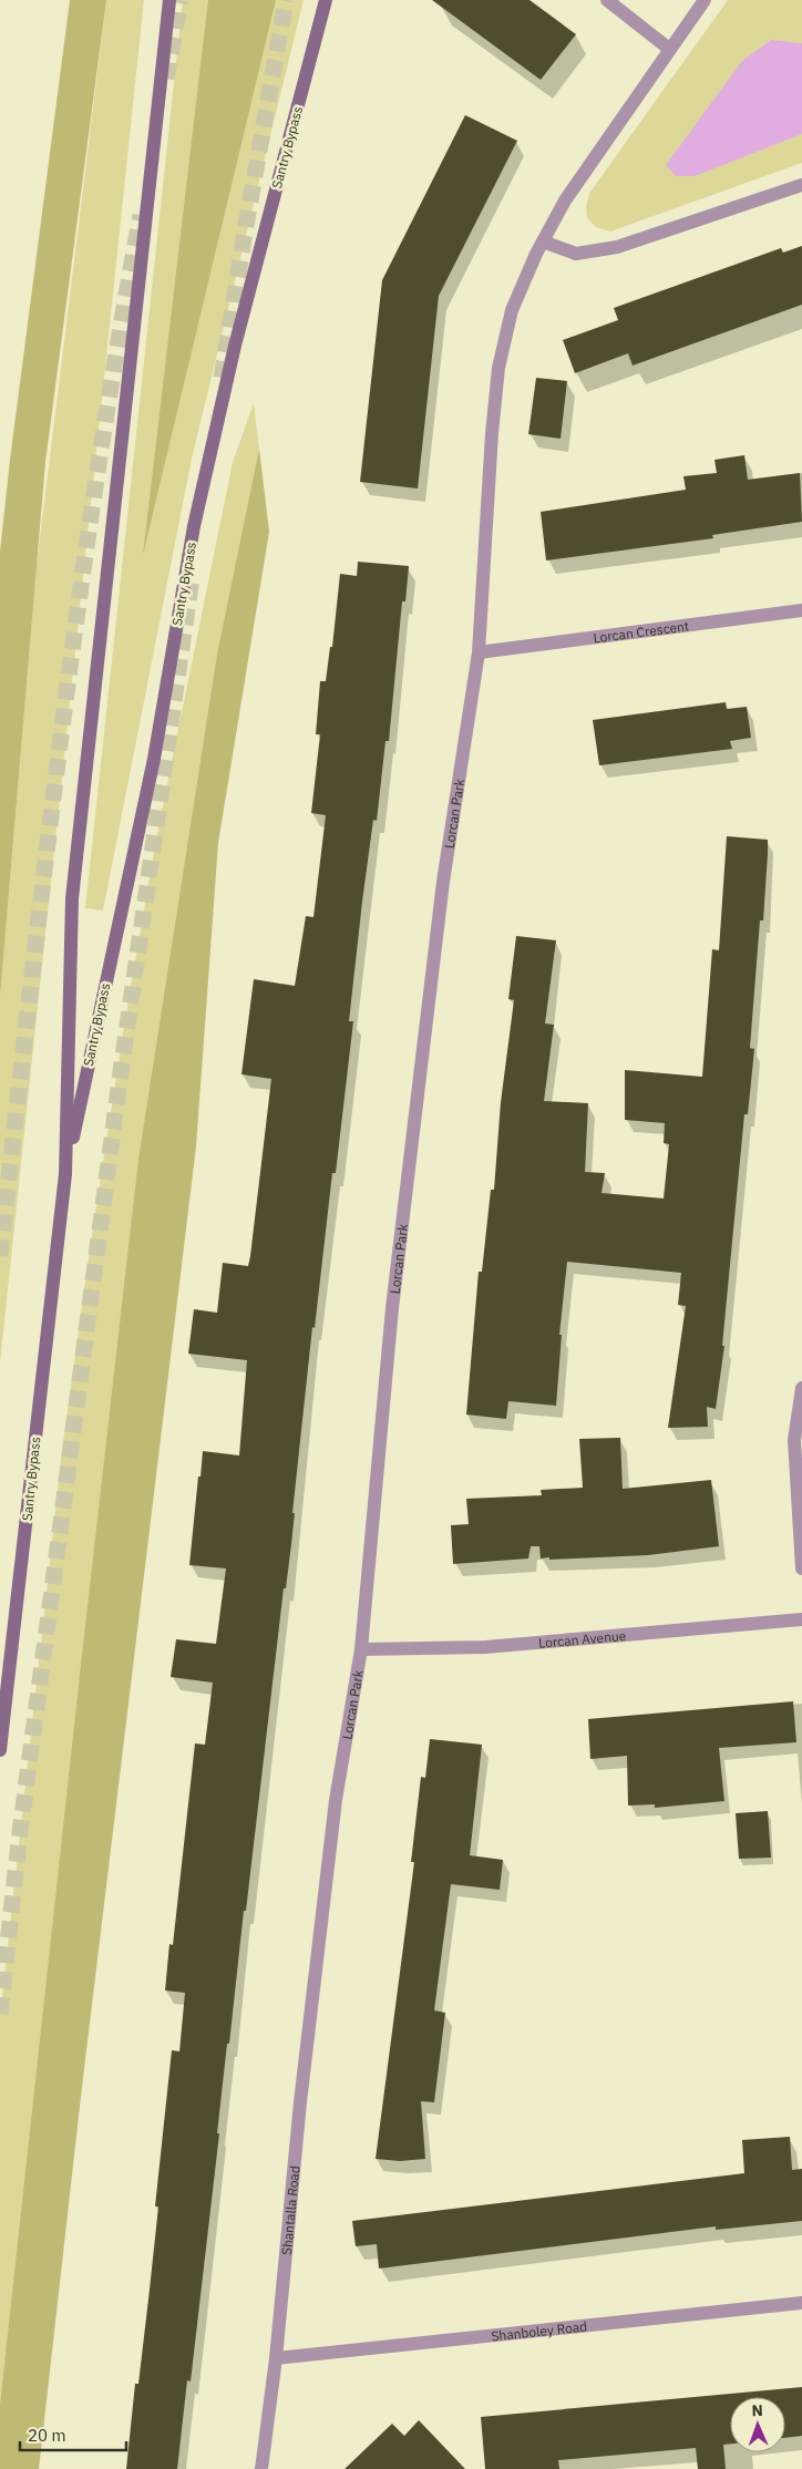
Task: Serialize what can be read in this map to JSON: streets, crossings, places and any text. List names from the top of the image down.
{
  "streets": {
    "main road": ["Santry Bypass"],
    "street": [
      "Lorcan Crescent",
      "Lorcan Park",
      "Lorcan Avenue",
      "Shantalla Road",
      "Shanboley Road"
    ]
  },
  "crossings": [
    ["Lorcan Crescent", "Lorcan Park"],
    ["Lorcan Park", "Lorcan Avenue"],
    ["Lorcan Park", "Shantalla Road"],
    ["Shantalla Road", "Shanboley Road"]
  ],
  "scale_bar": "20 m",
  "north": "top"
}
